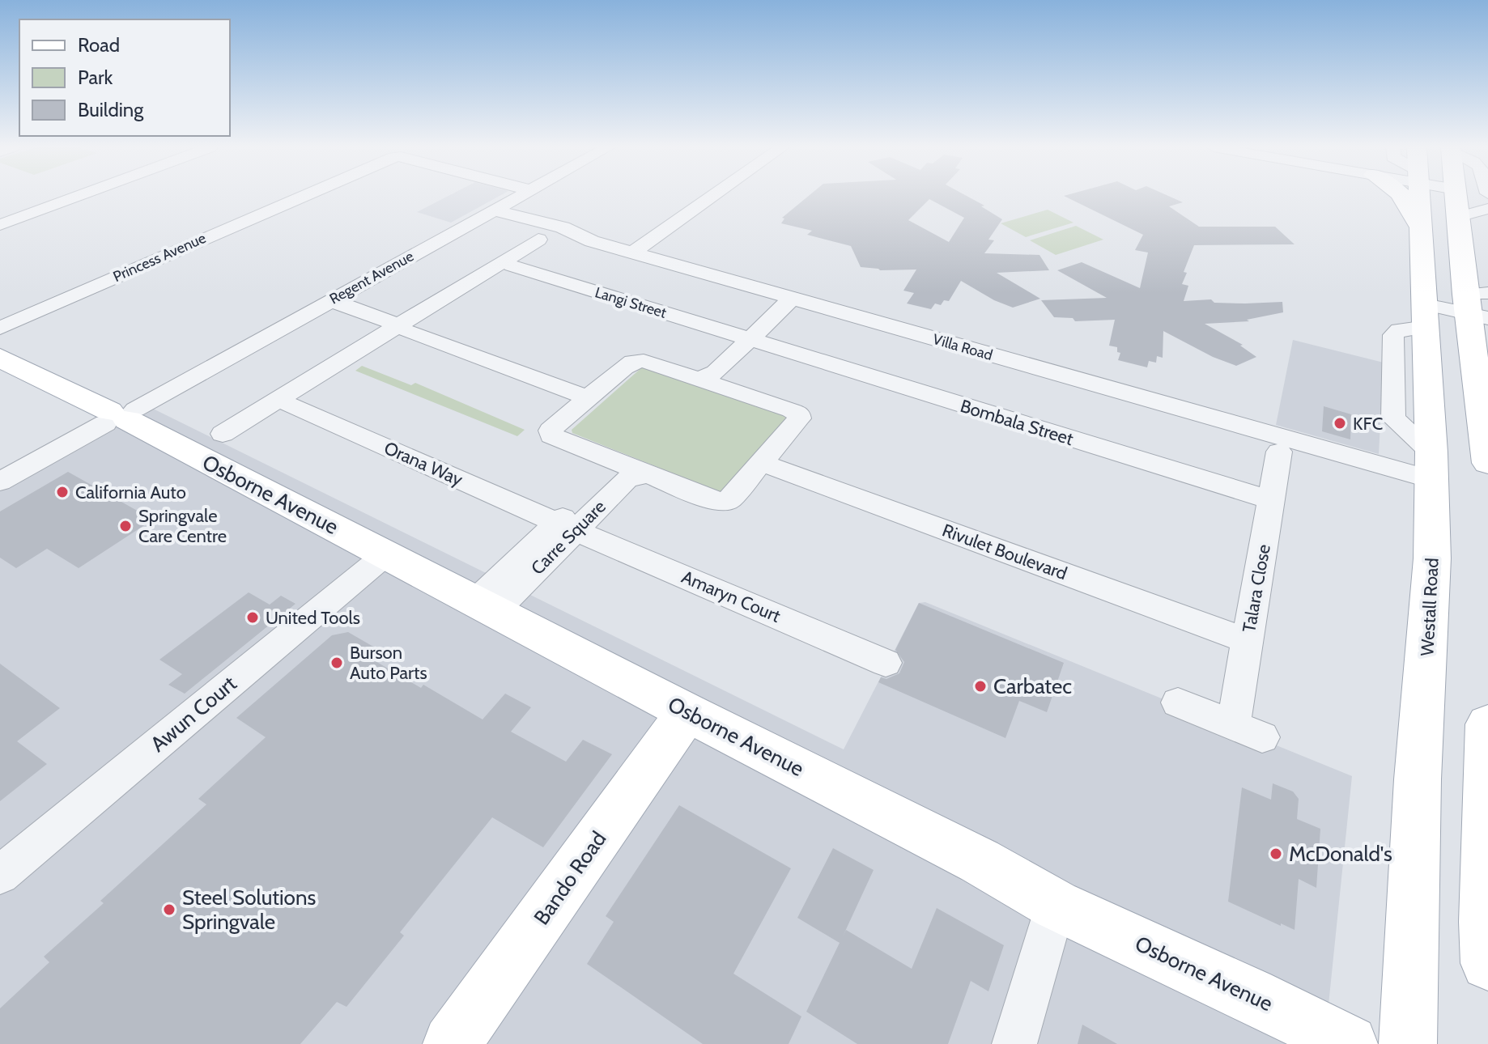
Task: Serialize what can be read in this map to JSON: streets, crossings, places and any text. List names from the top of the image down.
{
  "streets": {
    "main road": ["Osborne Avenue", "Westall Road", "Bando Road"],
    "street": [
      "Princess Avenue",
      "Regent Avenue",
      "Langi Street",
      "Villa Road",
      "Bombala Street",
      "Orana Way",
      "Carre Square",
      "Rivulet Boulevard",
      "Talara Close",
      "Amaryn Court",
      "Awun Court"
    ]
  },
  "crossings": [
    ["Regent Avenue", "Villa Road"],
    ["Regent Avenue", "Osborne Avenue"],
    ["Langi Street", "Bombala Street"],
    ["Villa Road", "Westall Road"],
    ["Bombala Street", "Talara Close"],
    ["Orana Way", "Carre Square"],
    ["Orana Way", "Amaryn Court"],
    ["Osborne Avenue", "Carre Square"],
    ["Osborne Avenue", "Awun Court"],
    ["Osborne Avenue", "Bando Road"],
    ["Carre Square", "Amaryn Court"],
    ["Rivulet Boulevard", "Talara Close"]
  ],
  "places": [
    "KFC",
    "California Auto",
    "Springvale Care Centre",
    "United Tools",
    "Burson Auto Parts",
    "Carbatec",
    "McDonald's",
    "Steel Solutions Springvale"
  ],
  "legend": ["Road", "Park", "Building"]
}
